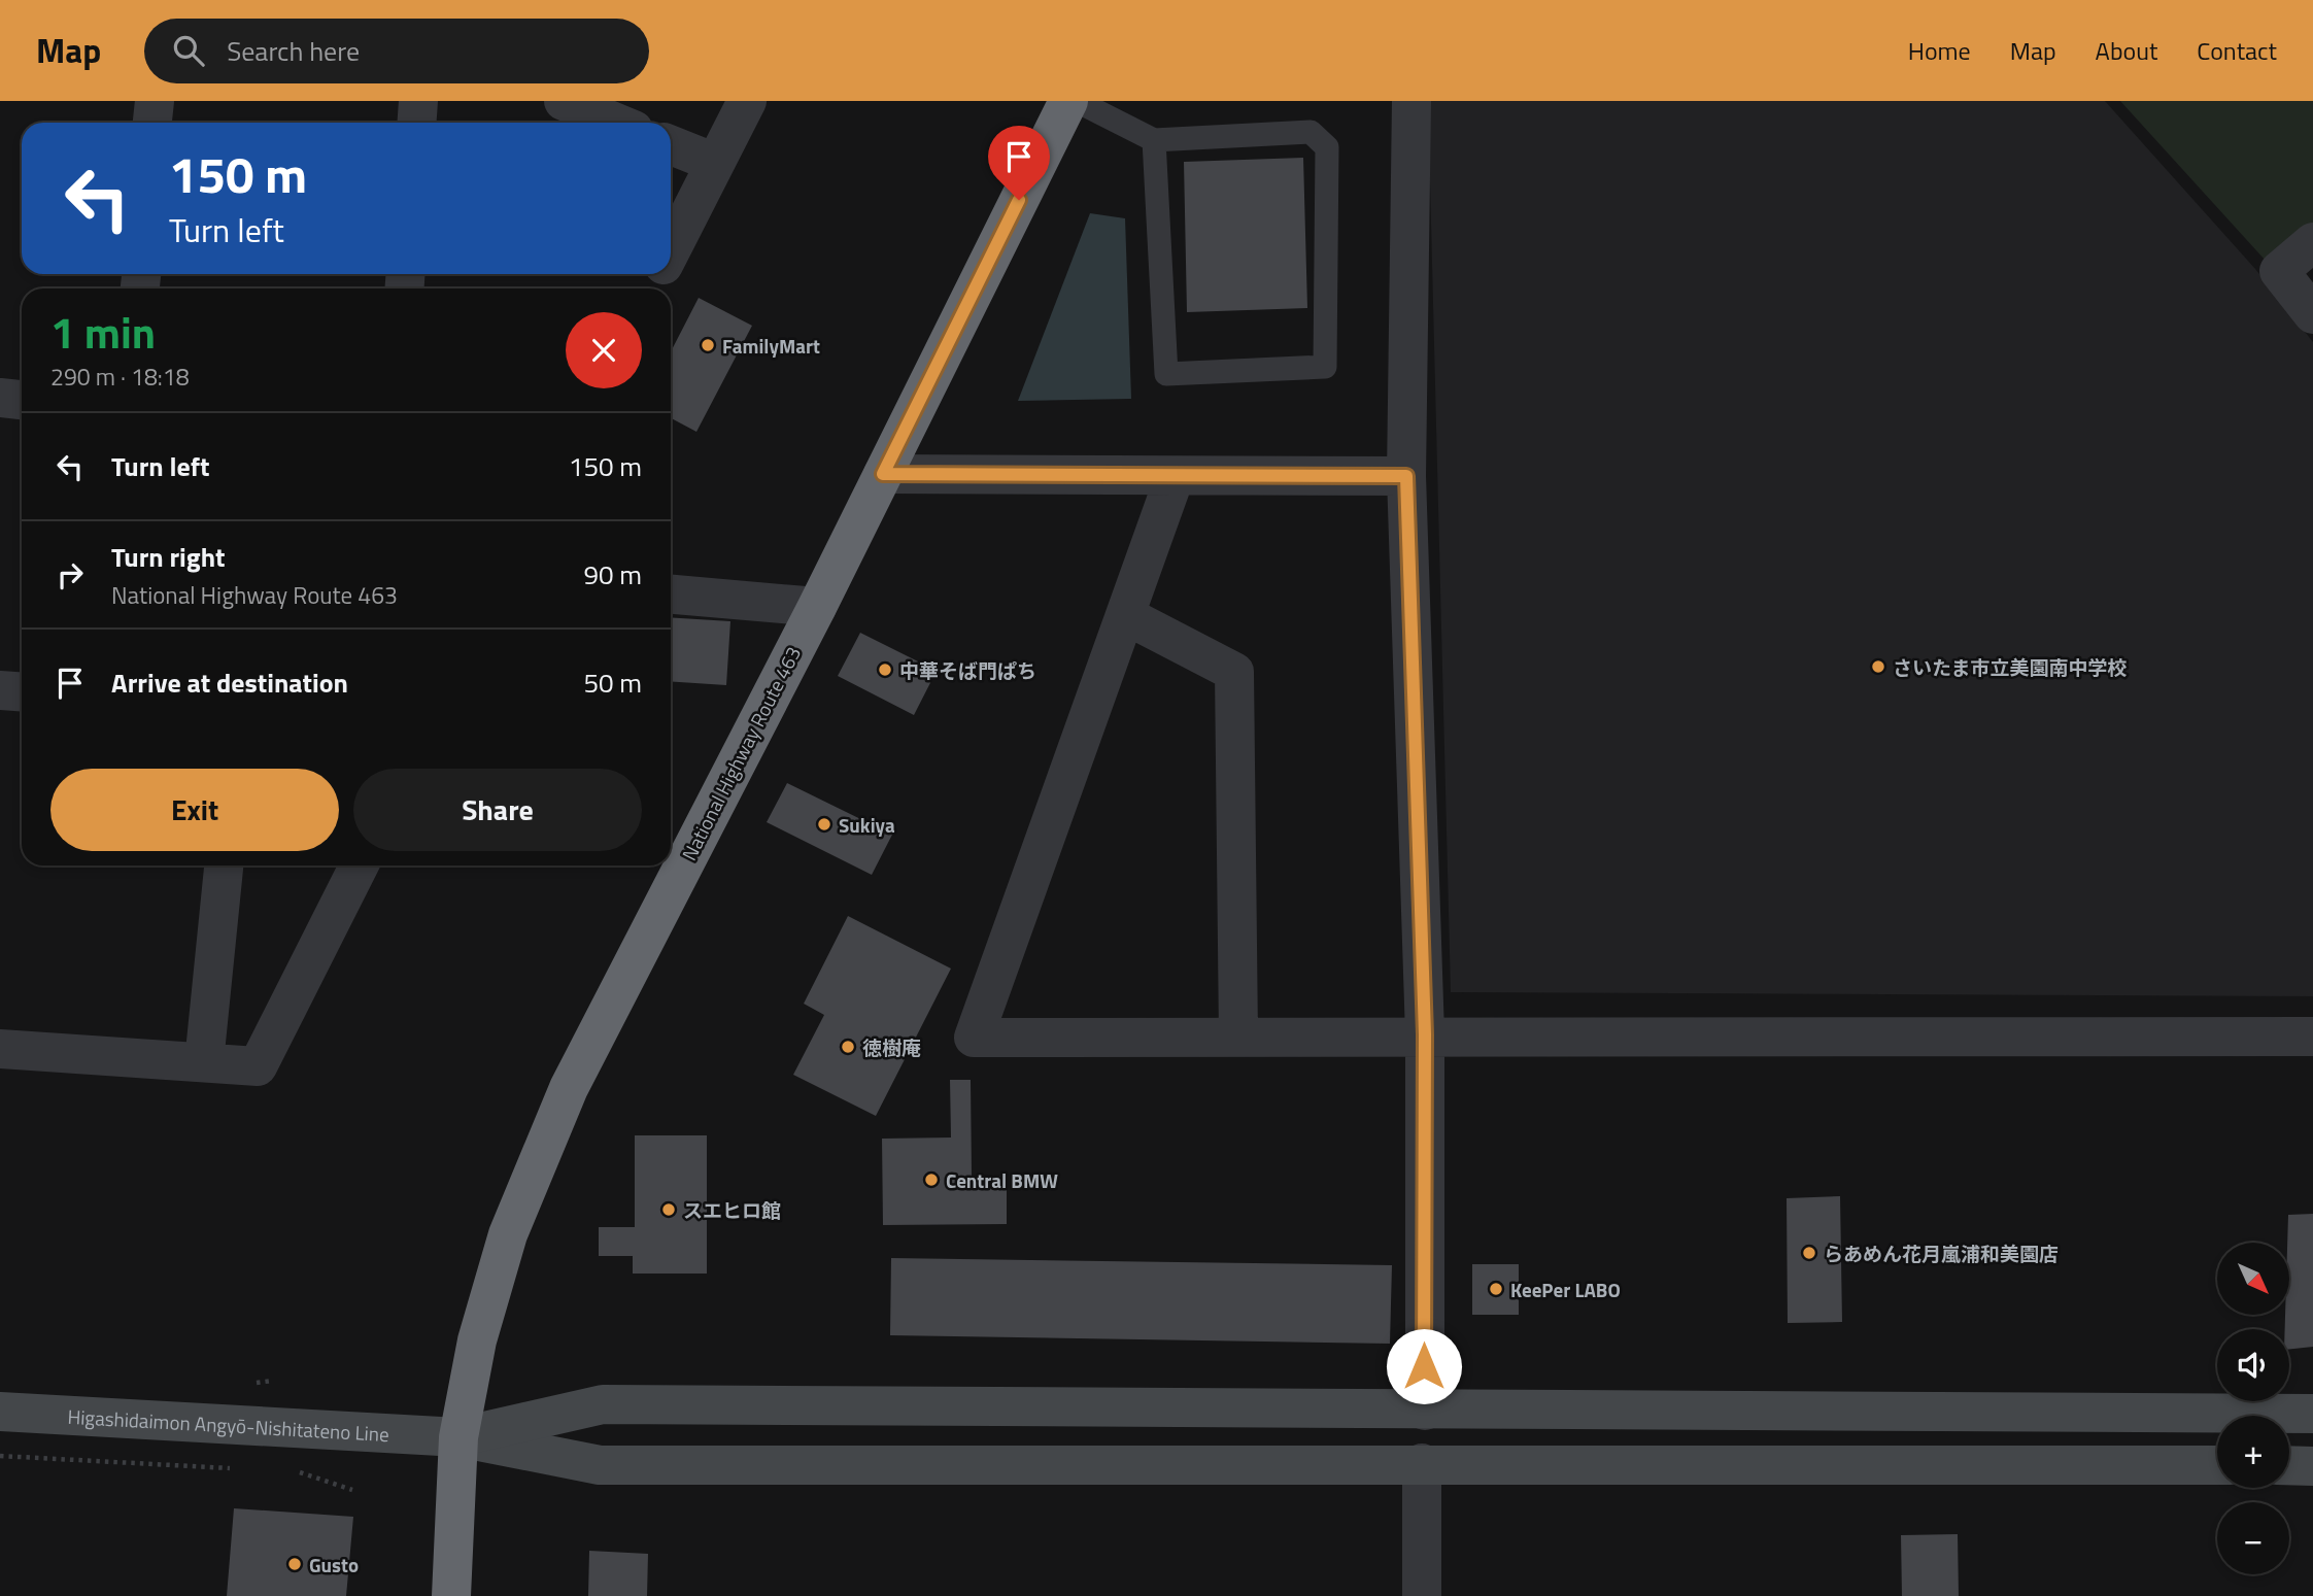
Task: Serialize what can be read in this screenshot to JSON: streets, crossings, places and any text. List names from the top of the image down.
{
  "streets": {
    "highway": ["National Highway Route 463"],
    "street": ["Higashidaimon Angyō-Nishitateno Line"]
  },
  "crossings": [
    ["National Highway Route 463", "Higashidaimon Angyō-Nishitateno Line"]
  ],
  "places": [
    "FamilyMart",
    "さいたま市立美園南中学校",
    "中華そば門ぱち",
    "Sukiya",
    "徳樹庵",
    "Central BMW",
    "スエヒロ館",
    "らあめん花月嵐浦和美園店",
    "KeePer LABO",
    "Gusto"
  ],
  "north": "bottom right",
  "page": {
    "header": "Map",
    "search": "Search here",
    "nav": [
      "Home",
      "Map",
      "About",
      "Contact"
    ],
    "turn": ["150 m", "Turn left"],
    "heading": ["1 min", "290 m · 18:18"],
    "list": [
      {
        "name": "Turn left",
        "value": "150 m"
      },
      {
        "name": "Turn right",
        "note": "National Highway Route 463",
        "value": "90 m"
      },
      {
        "name": "Arrive at destination",
        "value": "50 m"
      }
    ],
    "buttons": ["Exit", "Share"],
    "map_buttons": ["+", "−"]
  }
}
